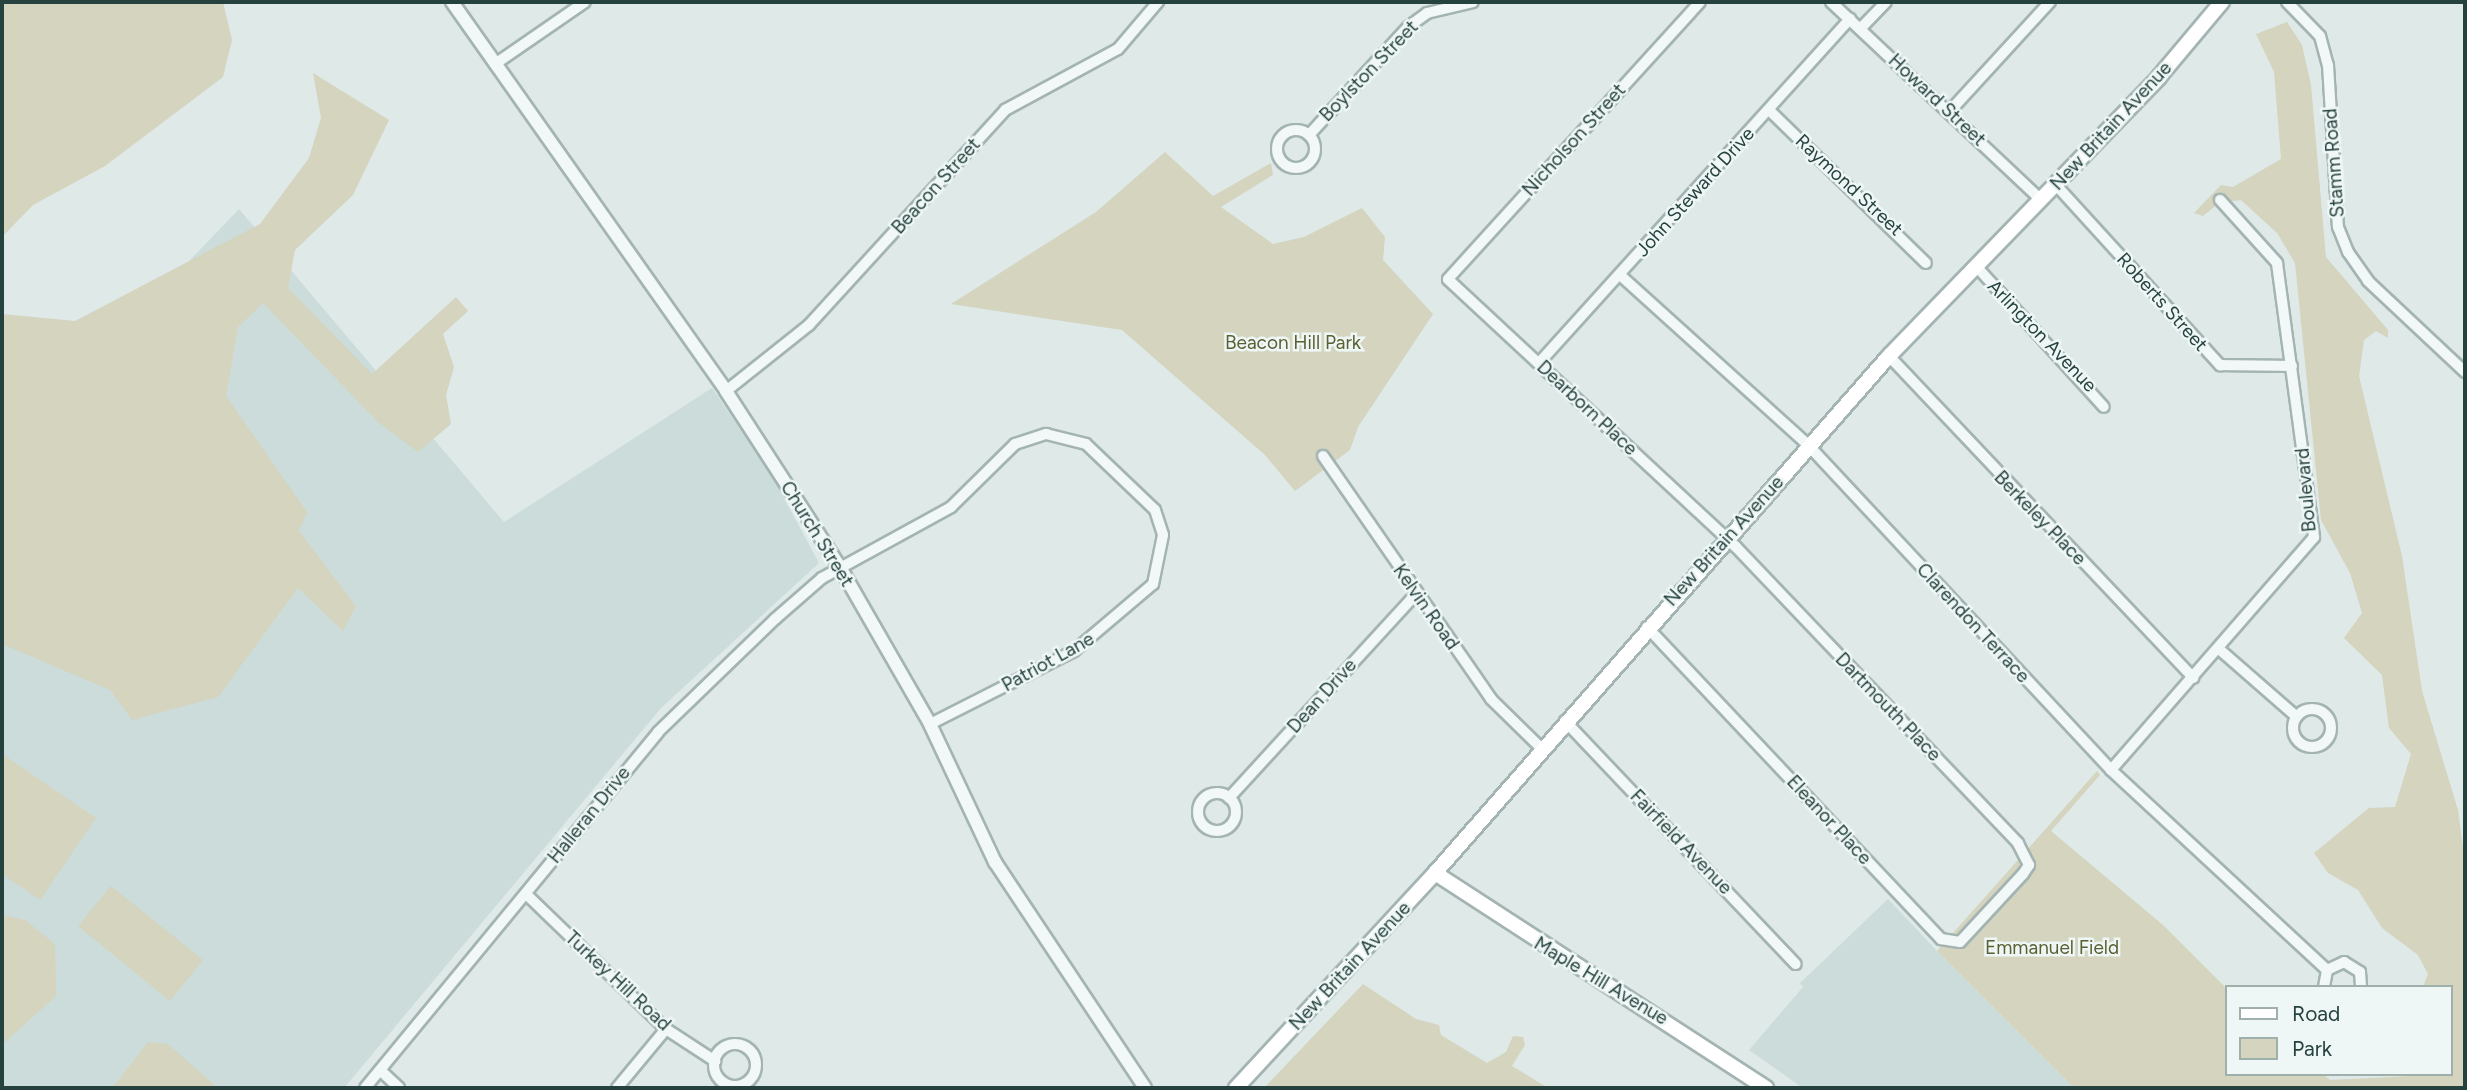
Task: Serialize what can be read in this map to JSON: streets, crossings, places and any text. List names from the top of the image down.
{
  "streets": {
    "main road": ["New Britain Avenue", "Maple Hill Avenue"],
    "street": [
      "Boylston Street",
      "Howard Street",
      "Nicholson Street",
      "Stamm Road",
      "Raymond Street",
      "Beacon Street",
      "John Steward Drive",
      "Roberts Street",
      "Arlington Avenue",
      "Dearborn Place",
      "Boulevard",
      "Berkeley Place",
      "Church Street",
      "Kelvin Road",
      "Clarendon Terrace",
      "Patriot Lane",
      "Dean Drive",
      "Dartmouth Place",
      "Halleran Drive",
      "Eleanor Place",
      "Fairfield Avenue",
      "Turkey Hill Road"
    ]
  },
  "crossings": [
    ["Howard Street", "New Britain Avenue"],
    ["Howard Street", "John Steward Drive"],
    ["New Britain Avenue", "Roberts Street"],
    ["New Britain Avenue", "Arlington Avenue"],
    ["New Britain Avenue", "Dearborn Place"],
    ["New Britain Avenue", "Berkeley Place"],
    ["New Britain Avenue", "Kelvin Road"],
    ["New Britain Avenue", "Clarendon Terrace"],
    ["New Britain Avenue", "Dartmouth Place"],
    ["New Britain Avenue", "Eleanor Place"],
    ["New Britain Avenue", "Fairfield Avenue"],
    ["New Britain Avenue", "Maple Hill Avenue"],
    ["Nicholson Street", "Dearborn Place"],
    ["Raymond Street", "John Steward Drive"],
    ["Beacon Street", "Church Street"],
    ["John Steward Drive", "Dearborn Place"],
    ["John Steward Drive", "Clarendon Terrace"],
    ["Roberts Street", "Boulevard"],
    ["Dearborn Place", "Dartmouth Place"],
    ["Boulevard", "Berkeley Place"],
    ["Boulevard", "Clarendon Terrace"],
    ["Church Street", "Patriot Lane"],
    ["Church Street", "Halleran Drive"],
    ["Kelvin Road", "Dean Drive"],
    ["Patriot Lane", "Halleran Drive"],
    ["Dartmouth Place", "Eleanor Place"],
    ["Halleran Drive", "Turkey Hill Road"]
  ],
  "parks": ["Beacon Hill Park", "Emmanuel Field"],
  "legend": ["Road", "Park"]
}
